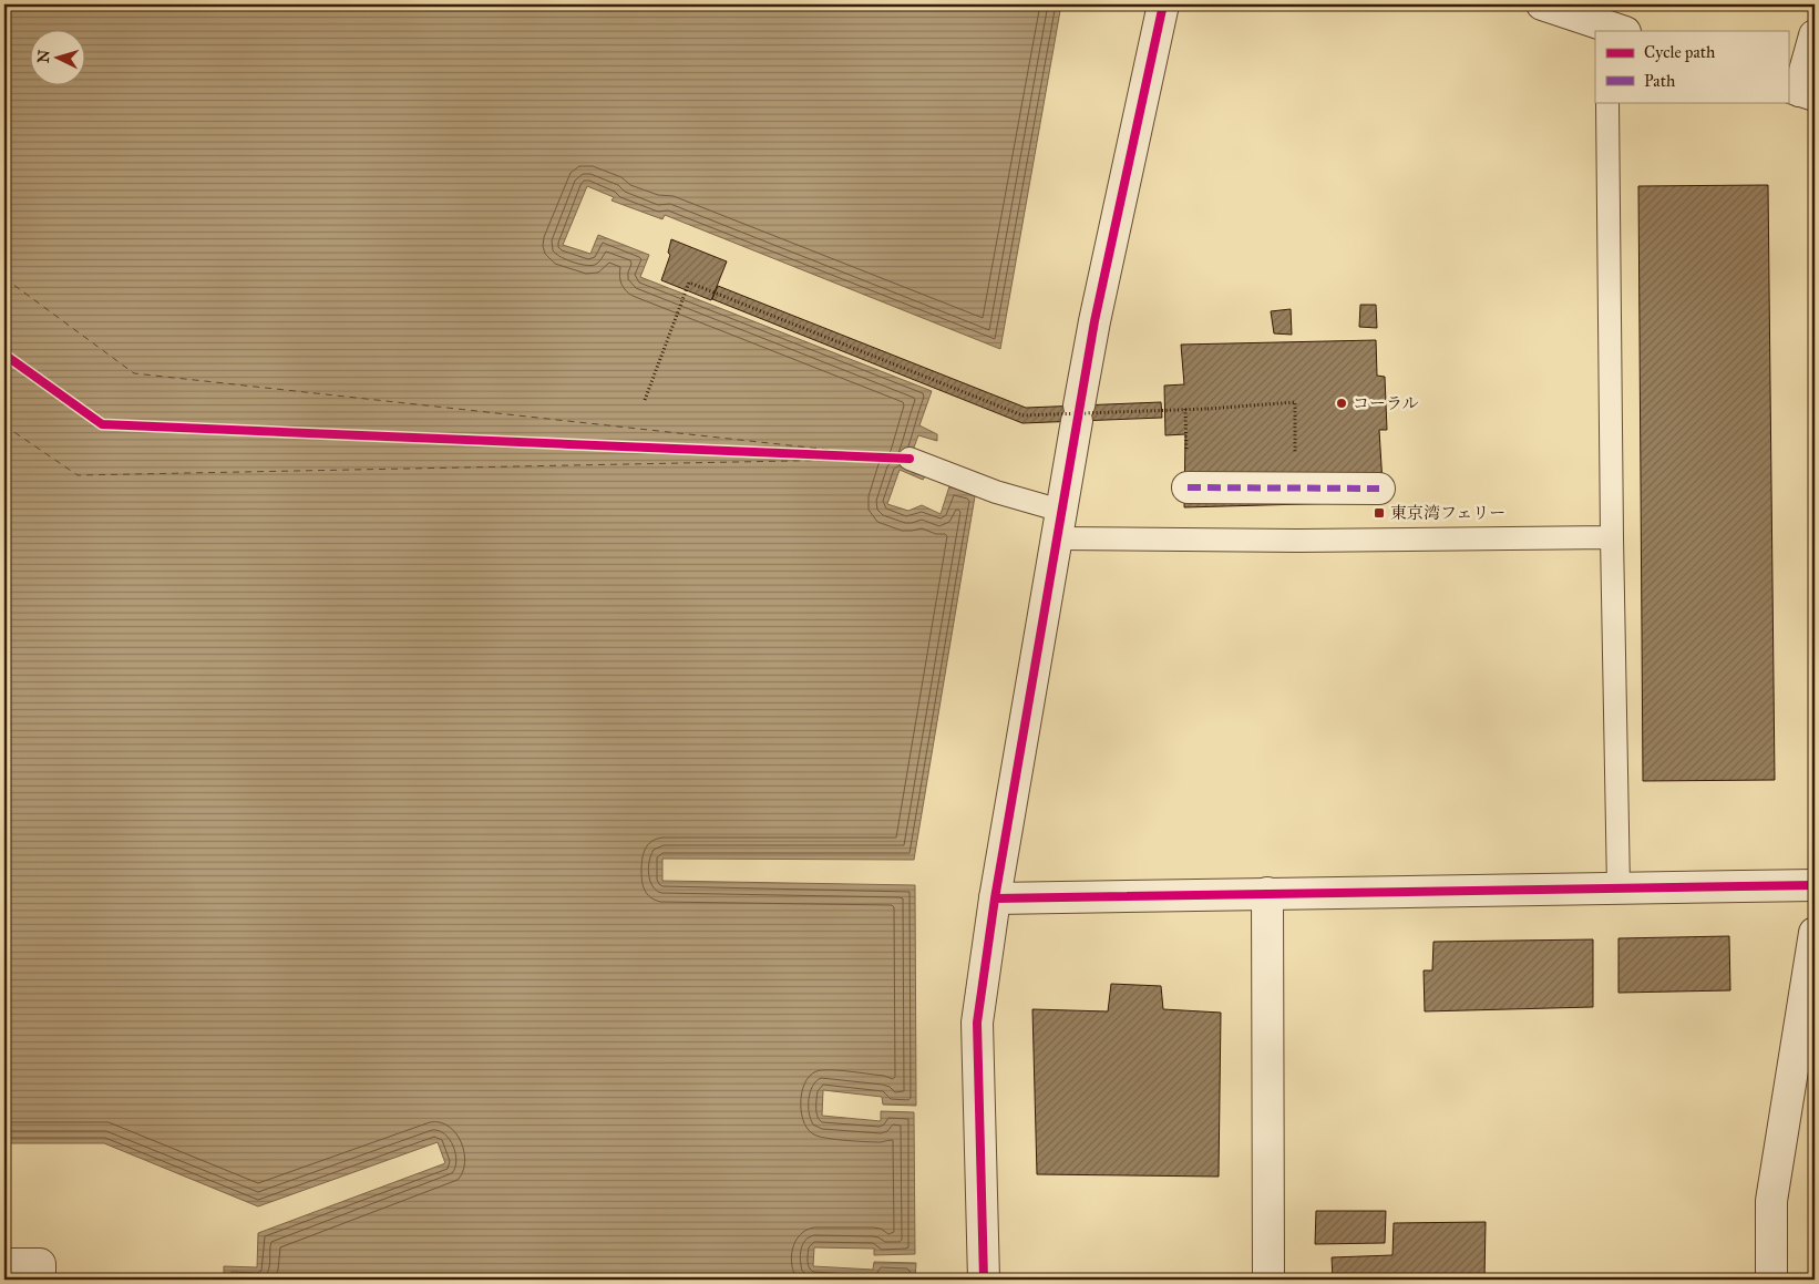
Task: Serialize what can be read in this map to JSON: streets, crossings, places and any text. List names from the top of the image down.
{
  "places": {
    "other": ["コーラル"],
    "transit": ["東京湾フェリー"]
  },
  "legend": ["Cycle path", "Path"],
  "north": "left"
}
